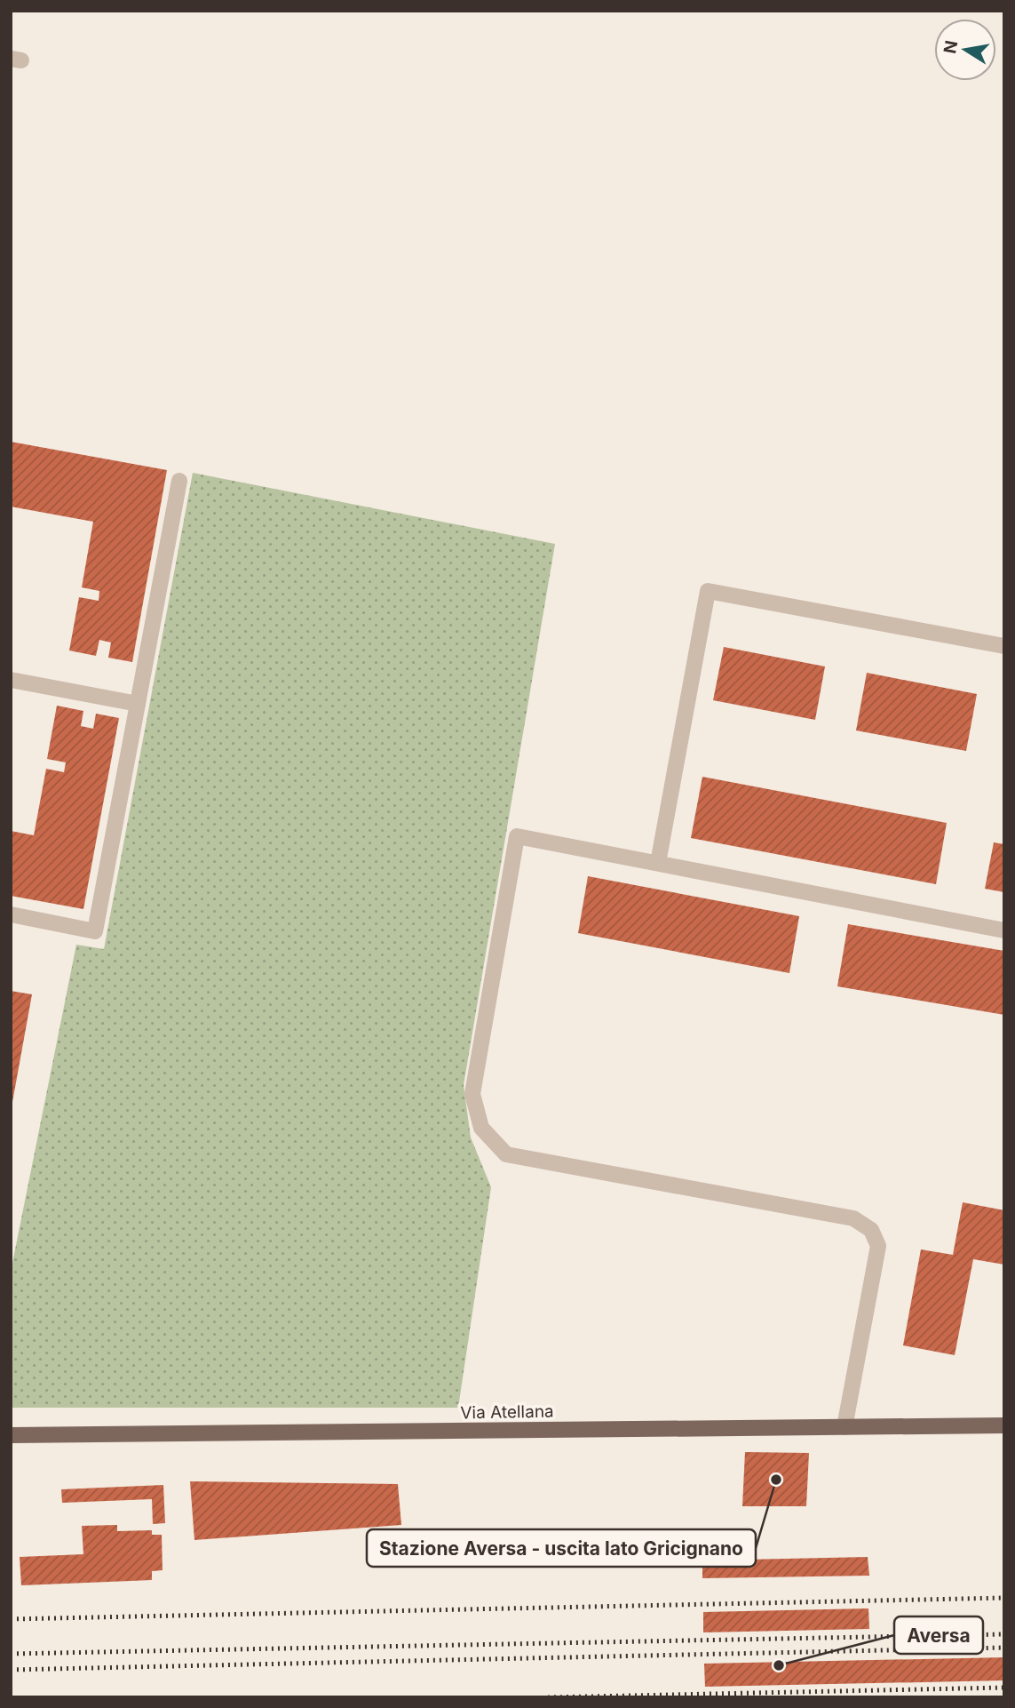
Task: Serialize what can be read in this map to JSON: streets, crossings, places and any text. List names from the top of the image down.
{
  "streets": {
    "main road": ["Via Atellana"]
  },
  "places": ["Stazione Aversa - uscita lato Gricignano", "Aversa"],
  "north": "left"
}
